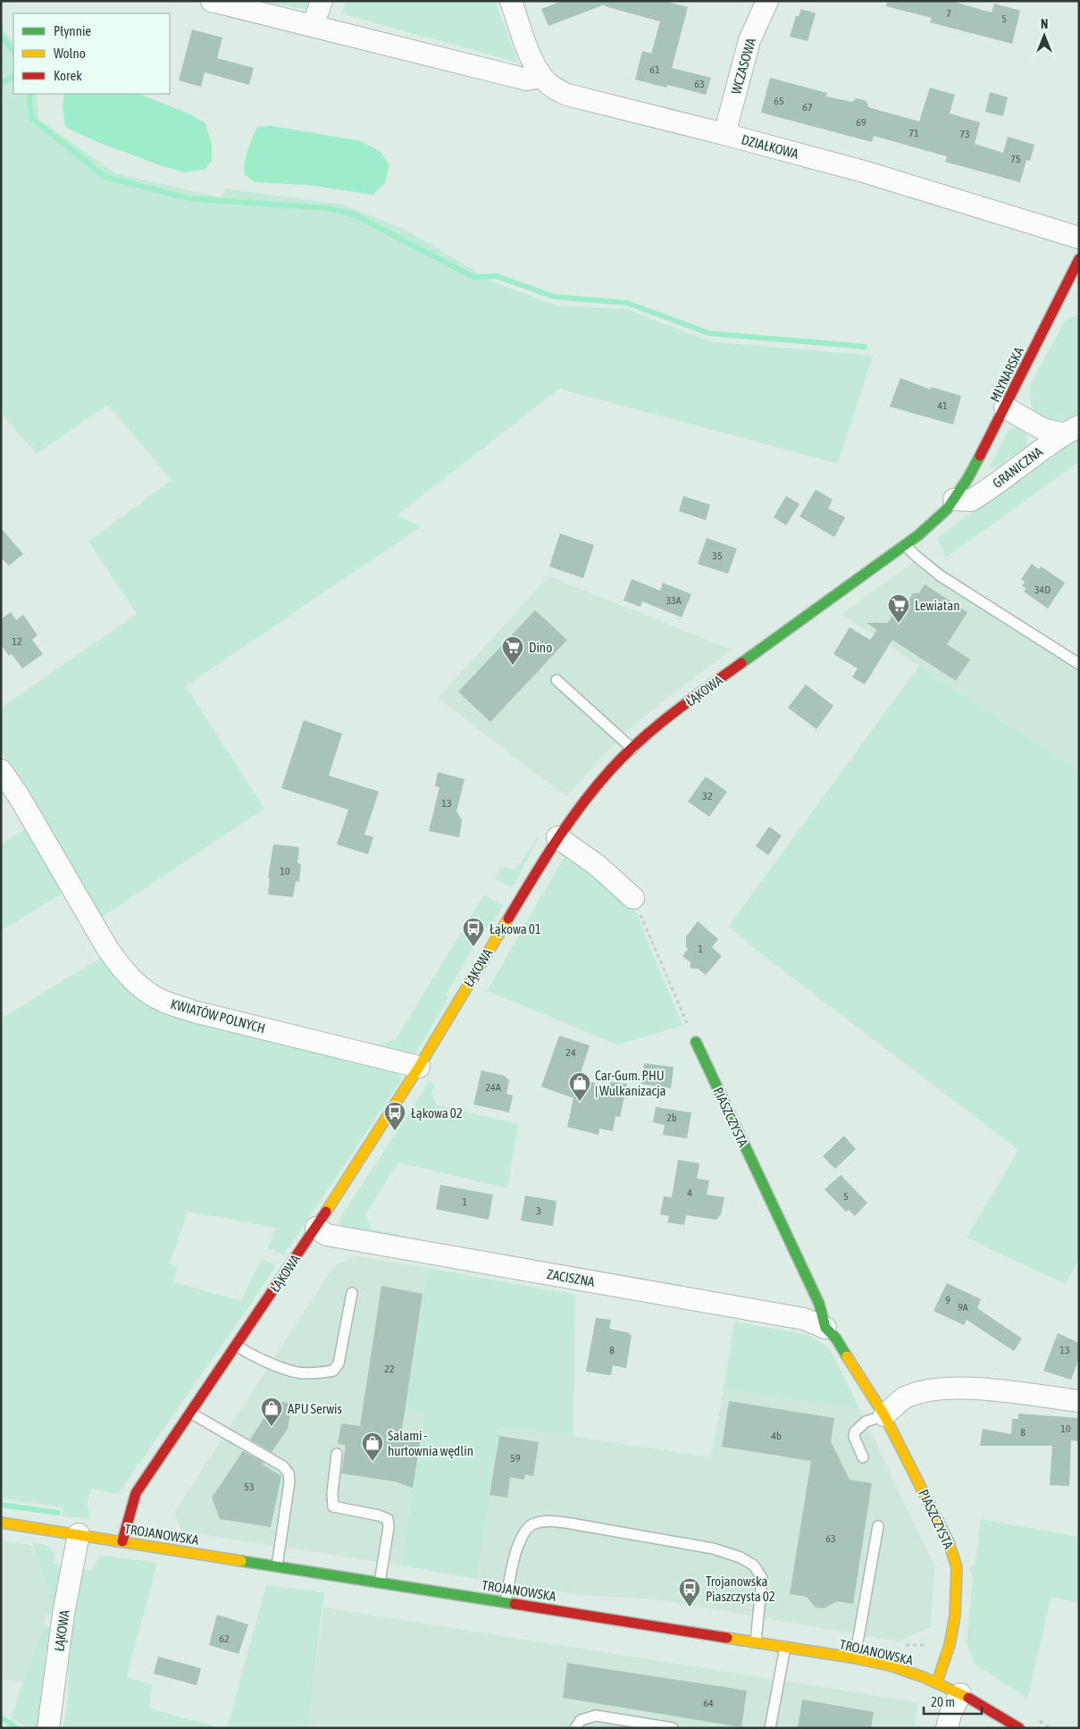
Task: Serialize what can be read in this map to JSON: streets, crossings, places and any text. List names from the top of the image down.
{
  "streets": {
    "street": [
      "WCZASOWA",
      "DZIAŁKOWA",
      "MŁYNARSKA",
      "GRANICZNA",
      "ŁĄKOWA",
      "KWIATÓW POLNYCH",
      "PIASZCZYSTA",
      "ZACISZNA",
      "TROJANOWSKA"
    ]
  },
  "crossings": [
    ["WCZASOWA", "DZIAŁKOWA"],
    ["MŁYNARSKA", "GRANICZNA"],
    ["MŁYNARSKA", "ŁĄKOWA"],
    ["GRANICZNA", "ŁĄKOWA"],
    ["ŁĄKOWA", "KWIATÓW POLNYCH"],
    ["ŁĄKOWA", "ZACISZNA"],
    ["ŁĄKOWA", "TROJANOWSKA"],
    ["PIASZCZYSTA", "ZACISZNA"],
    ["PIASZCZYSTA", "TROJANOWSKA"]
  ],
  "places": {
    "supermarket": ["Lewiatan", "Dino"],
    "bus stop": ["Łąkowa 01", "Łąkowa 02", "Trojanowska Piaszczysta 02"],
    "shop": ["Car-Gum. PHU | Wulkanizacja", "APU Serwis", "Salami - hurtownia wędlin"]
  },
  "house_numbers": [
    "7",
    "5",
    "61",
    "63",
    "65",
    "67",
    "69",
    "71",
    "73",
    "75",
    "41",
    "35",
    "34D",
    "33A",
    "12",
    "32",
    "13",
    "10",
    "1",
    "24",
    "24A",
    "2b",
    "4",
    "5",
    "1",
    "3",
    "9",
    "9A",
    "8",
    "13",
    "22",
    "10",
    "8",
    "4b",
    "59",
    "53",
    "63",
    "62",
    "64"
  ],
  "legend": ["Płynnie", "Wolno", "Korek"],
  "scale_bar": "20 m",
  "north": "top"
}
